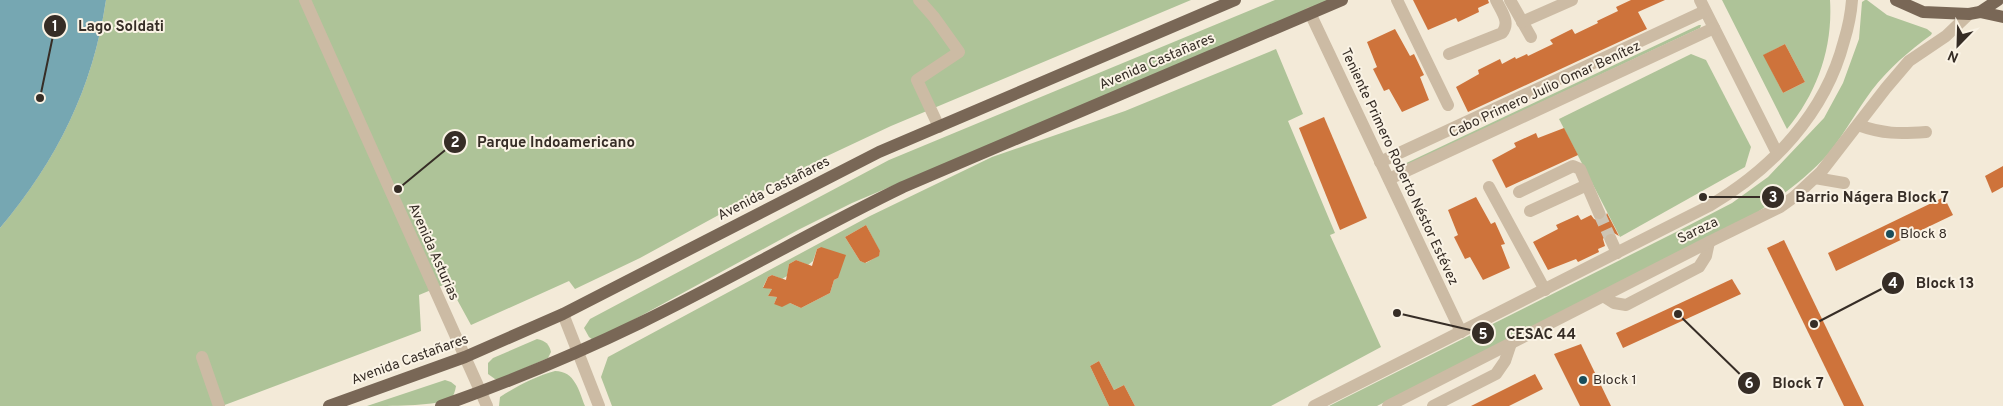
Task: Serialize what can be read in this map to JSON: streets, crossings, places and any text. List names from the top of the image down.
{
  "streets": {
    "main road": ["Avenida Castañares"],
    "street": [
      "Cabo Primero Julio Omar Benítez",
      "Teniente Primero Roberto Néstor Estévez",
      "Saraza",
      "Avenida Asturias"
    ]
  },
  "crossings": [
    ["Avenida Castañares", "Teniente Primero Roberto Néstor Estévez"],
    ["Avenida Castañares", "Avenida Asturias"],
    ["Cabo Primero Julio Omar Benítez", "Teniente Primero Roberto Néstor Estévez"],
    ["Teniente Primero Roberto Néstor Estévez", "Saraza"]
  ],
  "places": [
    "Lago Soldati",
    "Parque Indoamericano",
    "Barrio Nágera Block 7",
    "Block 8",
    "CESAC 44",
    "Block 7",
    "Block 13",
    "Block 1"
  ],
  "north": "bottom left"
}
